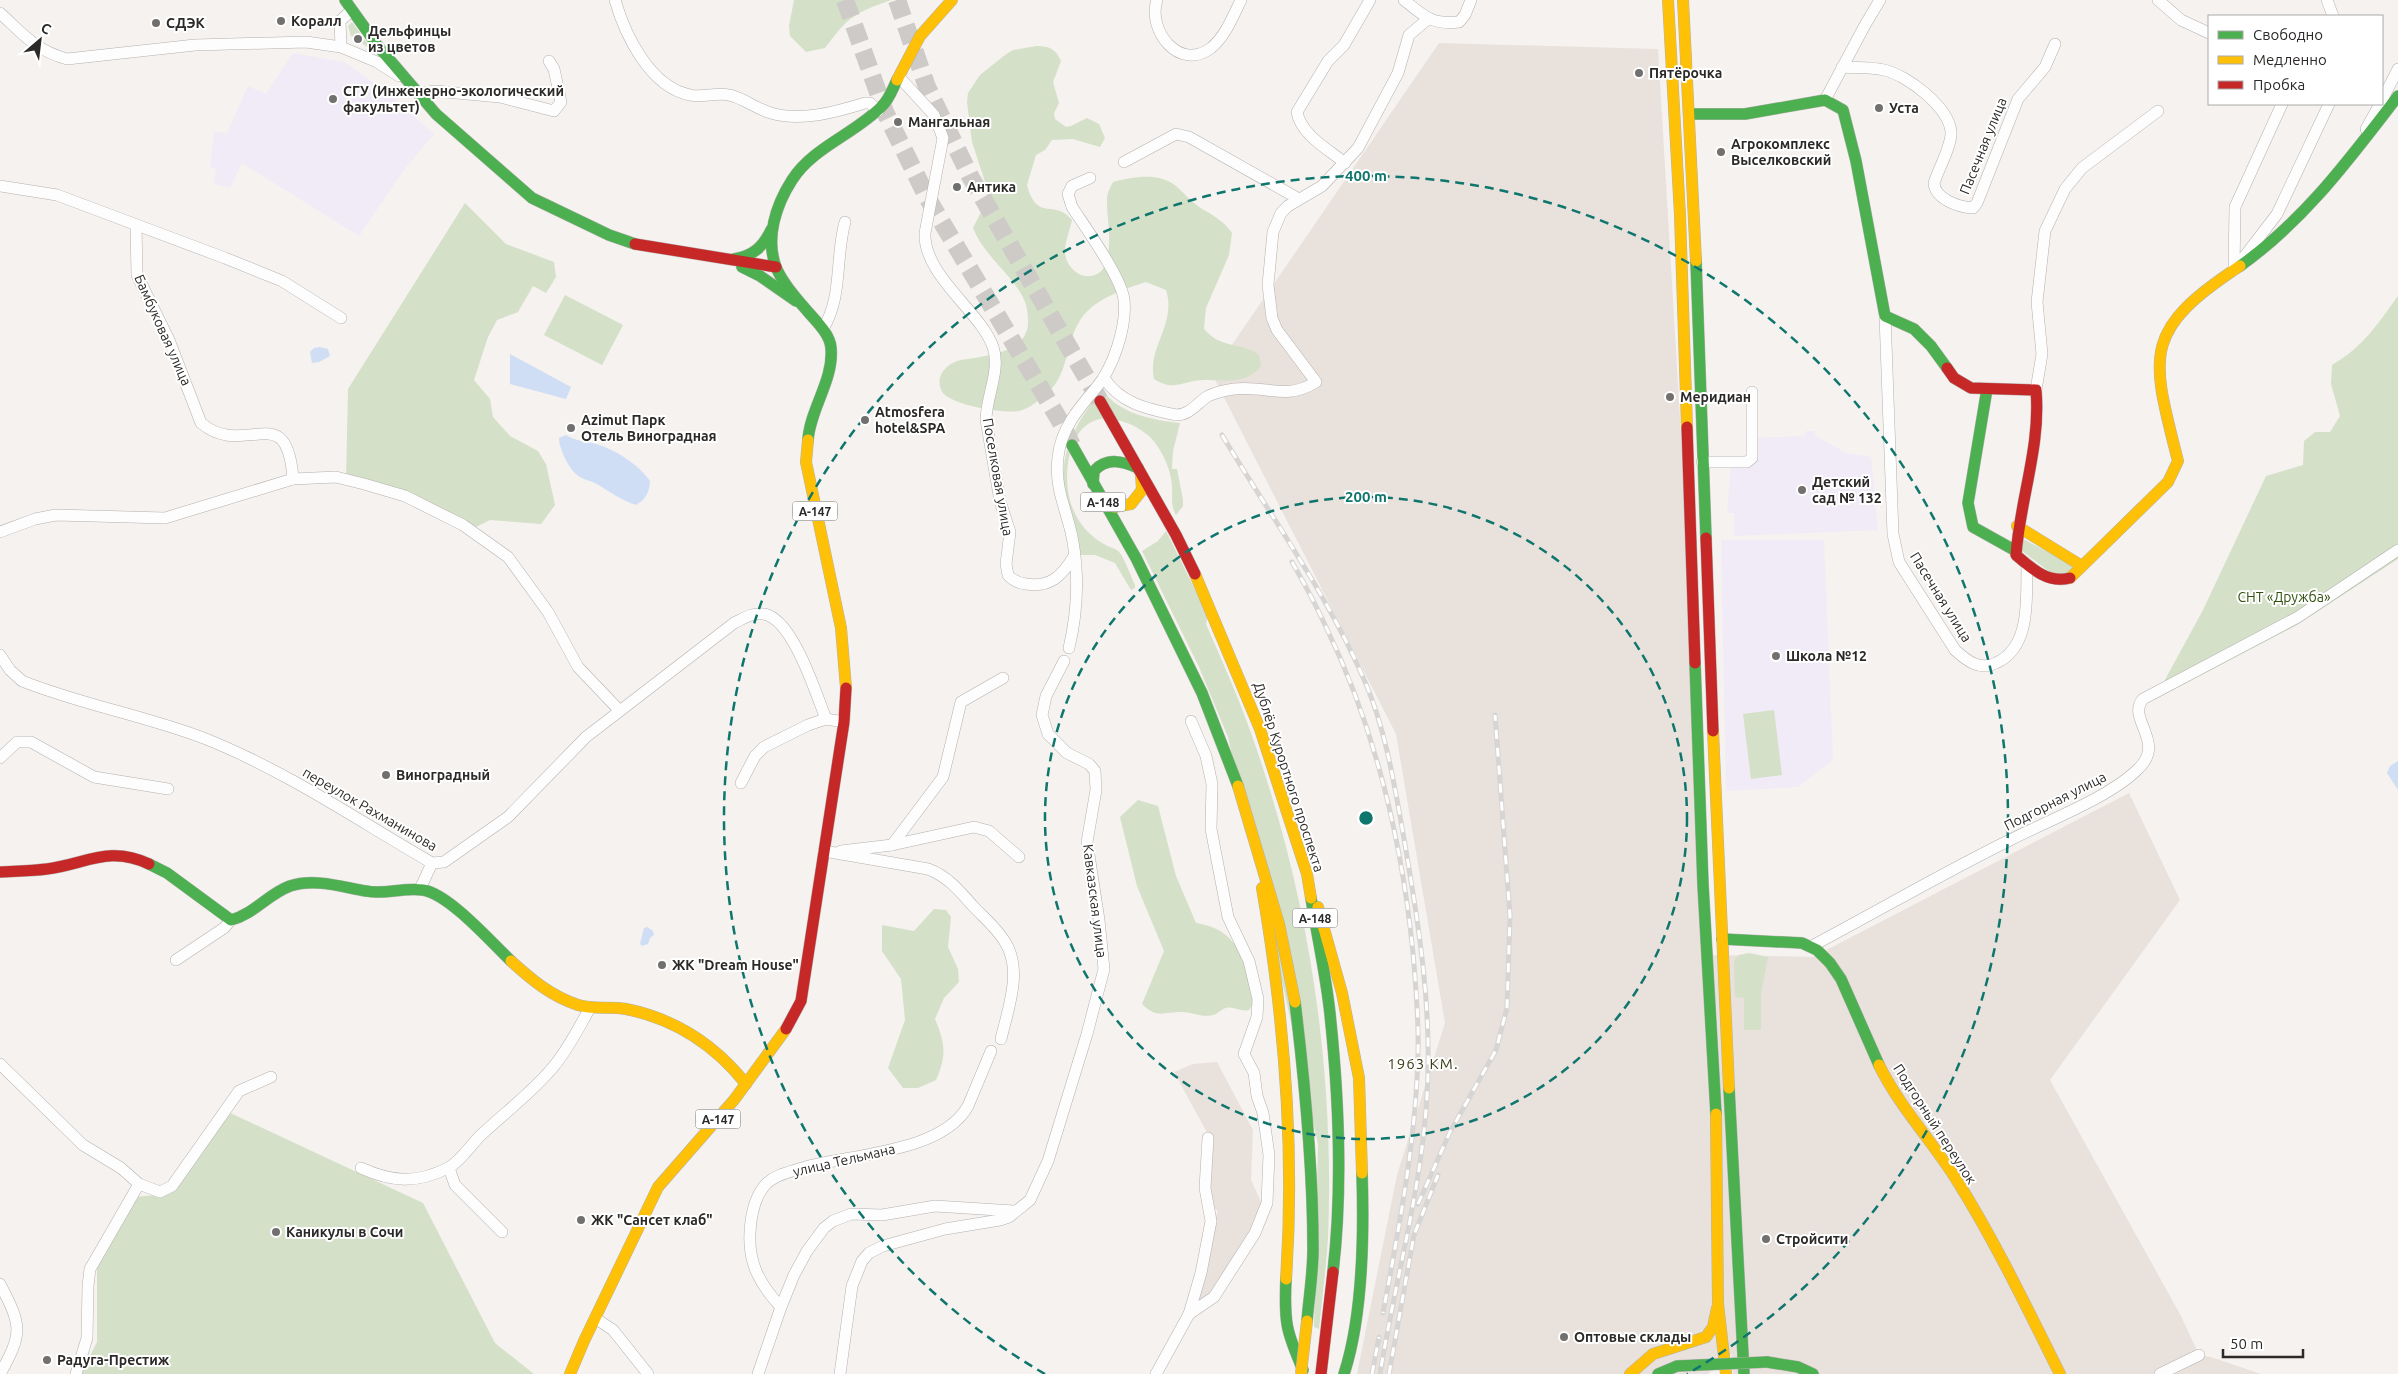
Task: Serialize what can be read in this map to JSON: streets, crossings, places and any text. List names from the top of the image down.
{
  "streets": {
    "main road": [
      "Пасечная улица",
      "А-148",
      "А-147",
      "Дублёр Курортного проспекта",
      "Подгорный переулок"
    ],
    "street": [
      "Бамбуковая улица",
      "Поселковая улица",
      "Подгорная улица",
      "переулок Рахманинова",
      "Кавказская улица",
      "улица Тельмана"
    ]
  },
  "crossings": [
    ["Поселковая улица", "А-147"],
    ["А-148", "Дублёр Курортного проспекта"],
    ["Подгорная улица", "Подгорный переулок"]
  ],
  "districts": ["1963 КМ."],
  "parks": ["СНТ «Дружба»"],
  "places": [
    "Коралл",
    "СДЭК",
    "Дельфинцы из цветов",
    "Пятёрочка",
    "СГУ (Инженерно-экологический факультет)",
    "Уста",
    "Мангальная",
    "Агрокомплекс Выселковский",
    "Антика",
    "Меридиан",
    "Atmosfera hotel&SPA",
    "Azimut Парк Отель Виноградная",
    "Детский сад № 132",
    "Школа №12",
    "Виноградный",
    "ЖК \"Dream House\"",
    "ЖК \"Сансет клаб\"",
    "Каникулы в Сочи",
    "Стройсити",
    "Оптовые склады",
    "Радуга-Престиж"
  ],
  "legend": ["Свободно", "Медленно", "Пробка"],
  "scale_bar": "50 m",
  "north": "top right",
  "rings": ["400 m", "200 m"]
}
